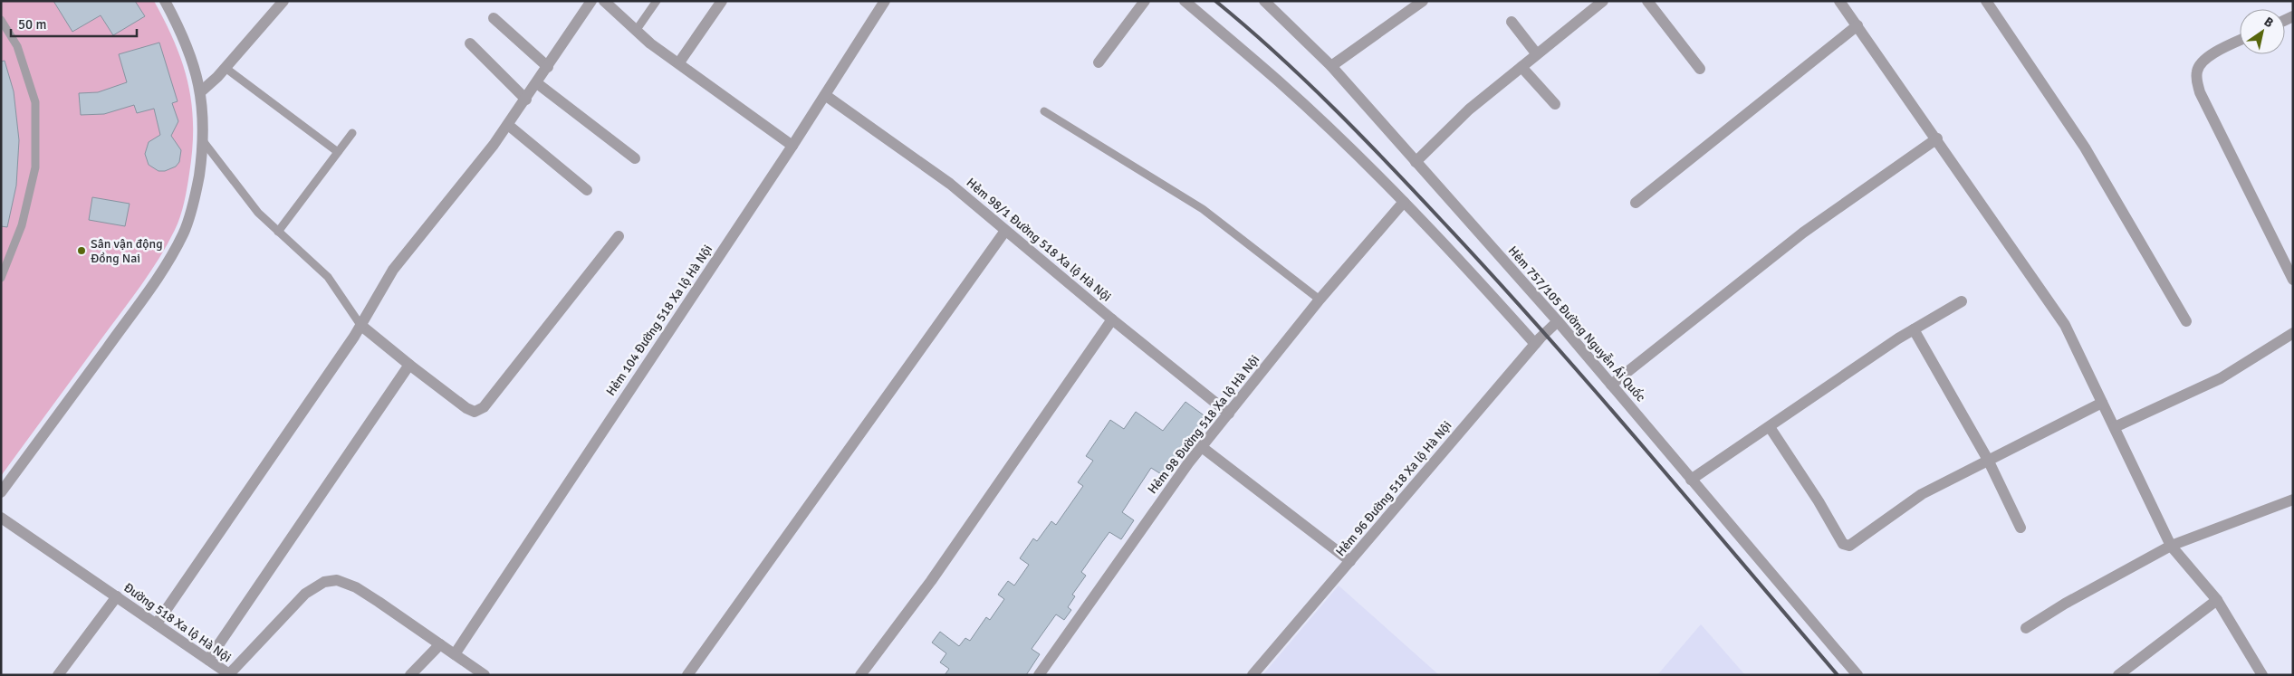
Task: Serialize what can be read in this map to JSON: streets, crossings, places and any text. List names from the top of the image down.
{
  "streets": {
    "street": [
      "Hẻm 98/1 Đường 518 Xa lộ Hà Nội",
      "Hẻm 104 Đường 518 Xa lộ Hà Nội",
      "Hẻm 757/105 Đường Nguyễn Ái Quốc",
      "Hẻm 98 Đường 518 Xa lộ Hà Nội",
      "Hẻm 96 Đường 518 Xa lộ Hà Nội",
      "Đường 518 Xa lộ Hà Nội"
    ]
  },
  "crossings": [
    ["Hẻm 98/1 Đường 518 Xa lộ Hà Nội", "Hẻm 104 Đường 518 Xa lộ Hà Nội"],
    ["Hẻm 98/1 Đường 518 Xa lộ Hà Nội", "Hẻm 98 Đường 518 Xa lộ Hà Nội"],
    ["Hẻm 104 Đường 518 Xa lộ Hà Nội", "Đường 518 Xa lộ Hà Nội"],
    ["Hẻm 757/105 Đường Nguyễn Ái Quốc", "Hẻm 96 Đường 518 Xa lộ Hà Nội"]
  ],
  "places": ["Sân vận động Đồng Nai"],
  "scale_bar": "50 m",
  "north": "top right"
}
